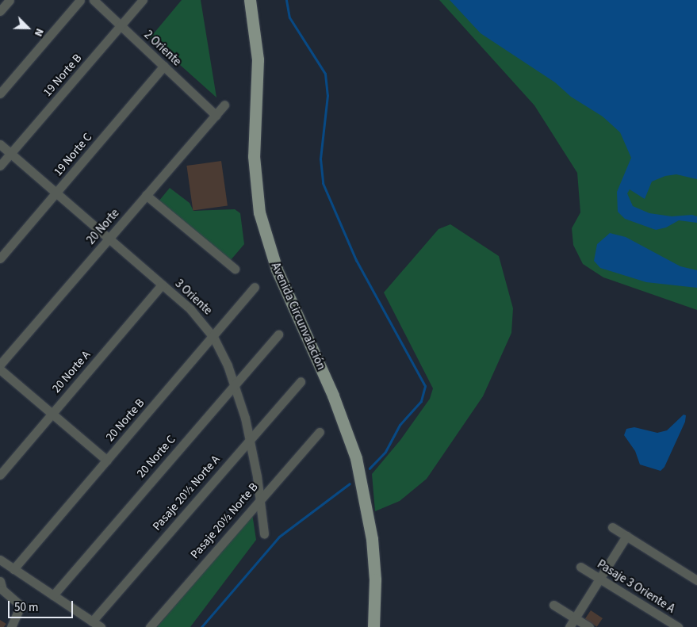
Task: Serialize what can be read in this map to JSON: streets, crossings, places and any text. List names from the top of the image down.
{
  "streets": {
    "main road": ["Avenida Circunvalación"],
    "street": [
      "2 Oriente",
      "19 Norte B",
      "19 Norte C",
      "20 Norte",
      "3 Oriente",
      "20 Norte A",
      "20 Norte B",
      "20 Norte C",
      "Pasaje 20½ Norte A",
      "Pasaje 20½ Norte B",
      "Pasaje 3 Oriente A"
    ]
  },
  "crossings": [
    ["2 Oriente", "19 Norte B"],
    ["2 Oriente", "19 Norte C"],
    ["2 Oriente", "20 Norte"],
    ["19 Norte B", "3 Oriente"],
    ["19 Norte C", "3 Oriente"],
    ["20 Norte", "3 Oriente"],
    ["3 Oriente", "20 Norte A"],
    ["3 Oriente", "20 Norte B"],
    ["3 Oriente", "20 Norte C"],
    ["3 Oriente", "Pasaje 20½ Norte A"],
    ["3 Oriente", "Pasaje 20½ Norte B"]
  ],
  "scale_bar": "50 m",
  "north": "bottom right"
}
